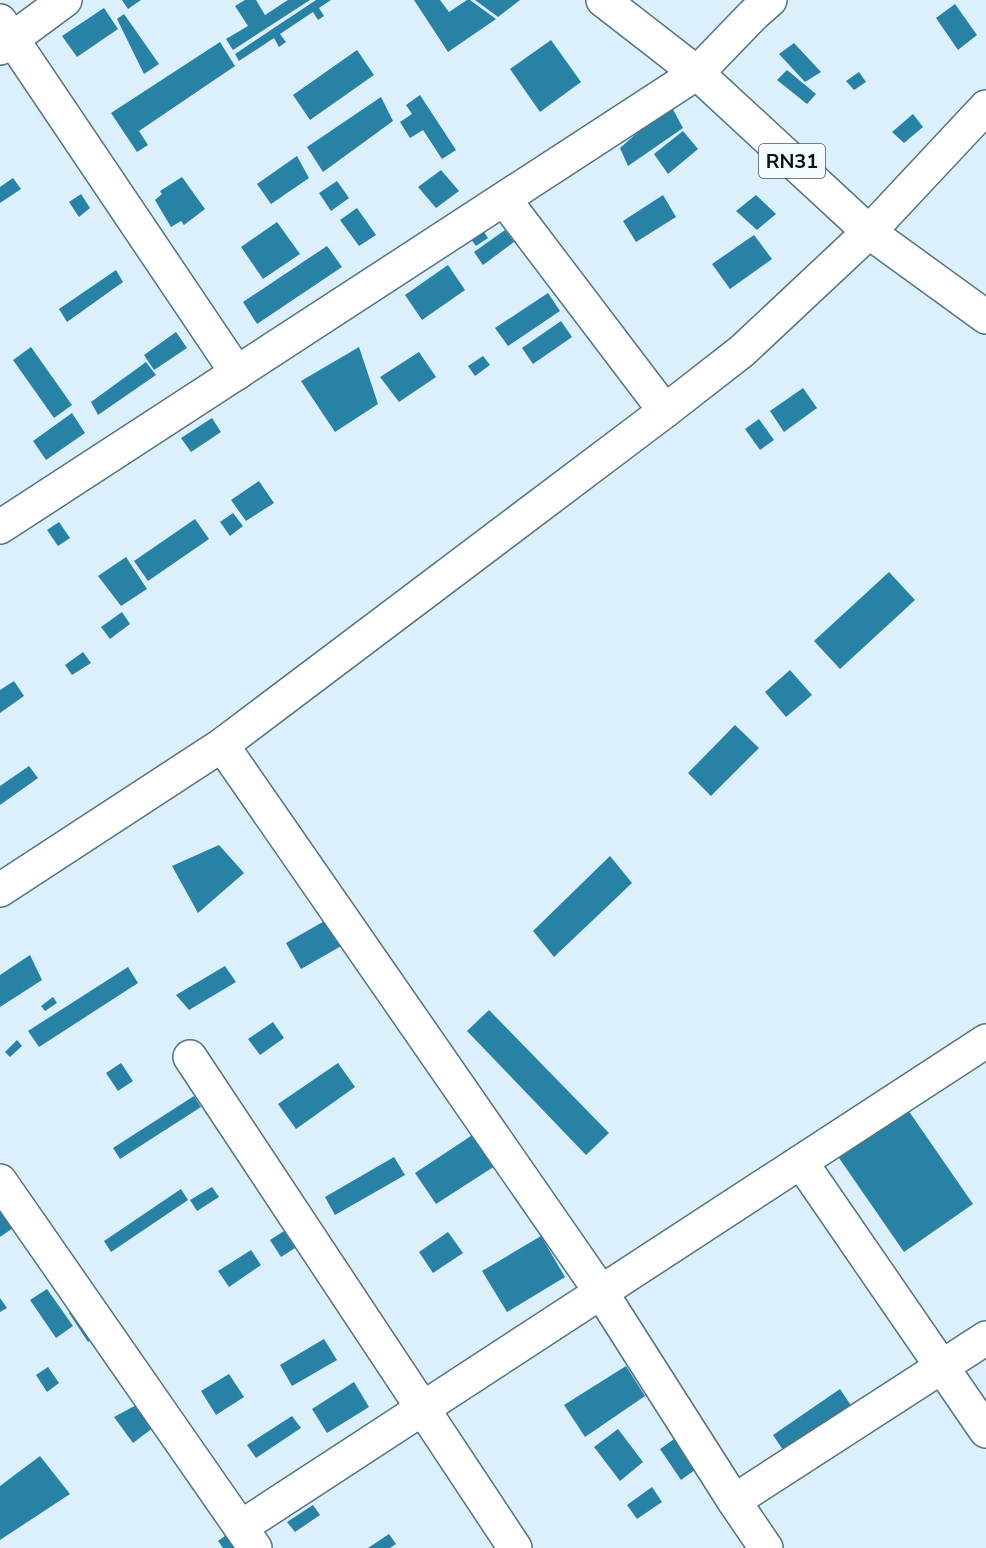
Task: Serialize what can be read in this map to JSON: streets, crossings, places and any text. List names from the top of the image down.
{
  "streets": {
    "street": ["RN31"]
  }
}
